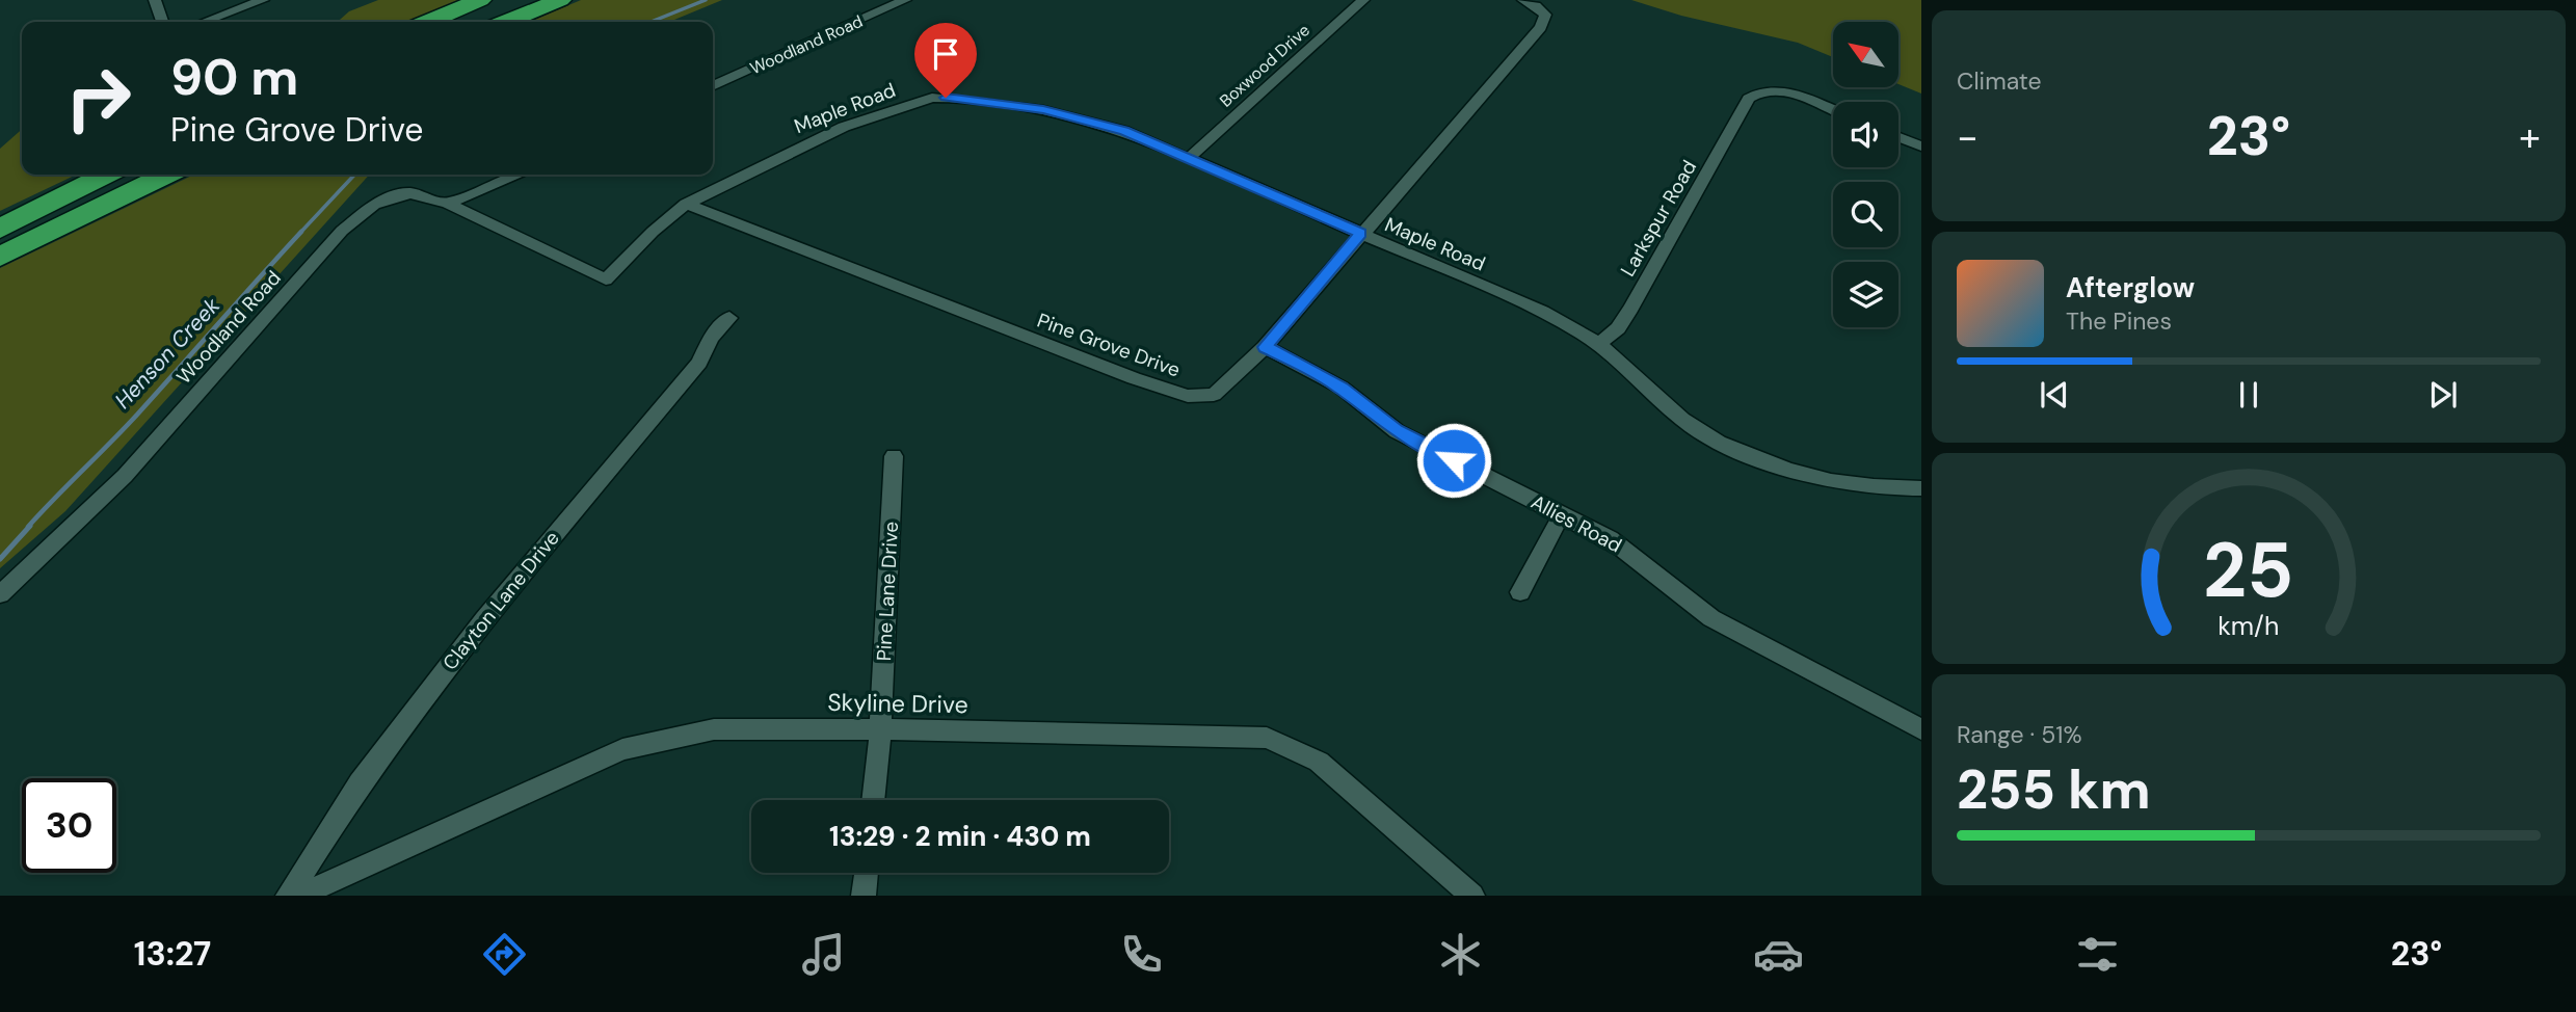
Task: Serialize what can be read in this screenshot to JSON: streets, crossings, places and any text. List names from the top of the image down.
{
  "streets": {
    "street": [
      "Woodland Road",
      "Boxwood Drive",
      "Maple Road",
      "Larkspur Road",
      "Pine Grove Drive",
      "Allies Road",
      "Pine Lane Drive",
      "Clayton Lane Drive",
      "Skyline Drive"
    ]
  },
  "crossings": [
    ["Woodland Road", "Maple Road"],
    ["Boxwood Drive", "Maple Road"],
    ["Maple Road", "Larkspur Road"],
    ["Maple Road", "Pine Grove Drive"],
    ["Pine Grove Drive", "Allies Road"],
    ["Pine Lane Drive", "Skyline Drive"]
  ],
  "water": ["Henson Creek"],
  "north": "top left",
  "page": {
    "tile": [
      "Climate",
      ["Range · 51%", "255 km"]
    ],
    "turn": ["90 m", "Pine Grove Drive"],
    "heat": ["−", "23°", "+"],
    "song": ["Afterglow", "The Pines"],
    "limit": "30",
    "trip": "13:29 · 2 min · 430 m",
    "tabs": ["13:27", "23°"],
    "gauge": ["25", "km/h"]
  }
}
